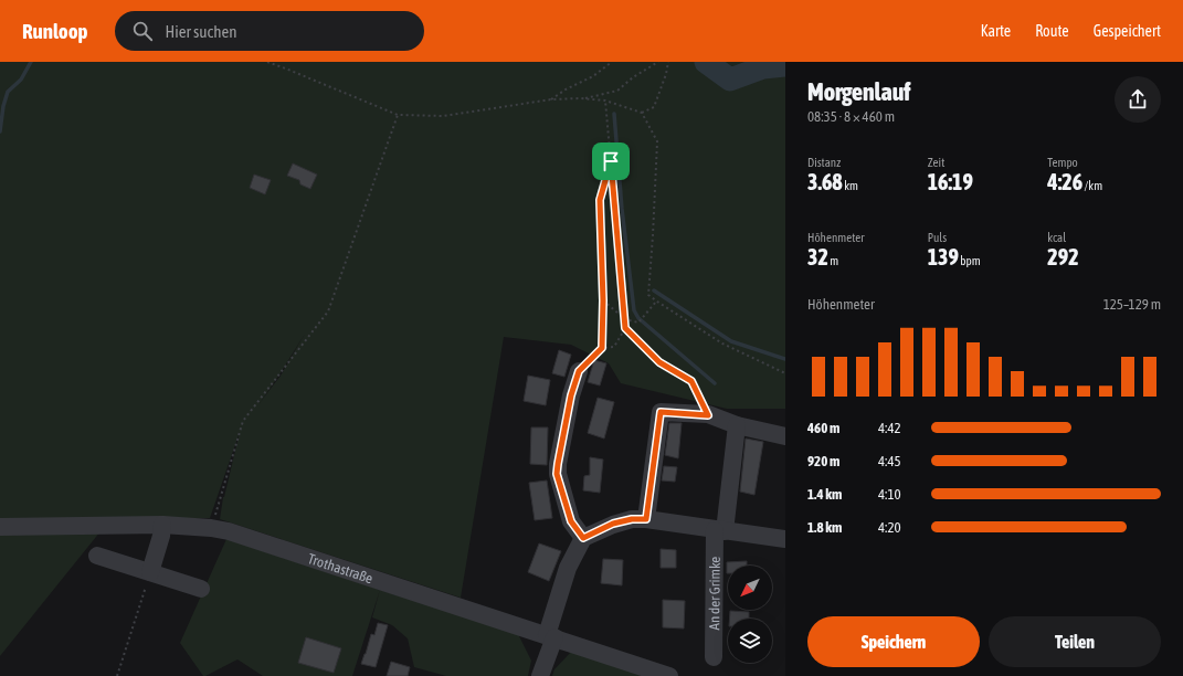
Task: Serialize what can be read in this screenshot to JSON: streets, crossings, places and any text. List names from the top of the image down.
{
  "streets": {
    "street": ["Trothastraße", "An der Grimke"]
  },
  "north": "bottom left",
  "page": {
    "header": "Runloop",
    "search": "Hier suchen",
    "nav": ["Karte", "Route", "Gespeichert"],
    "heading": ["Morgenlauf", "08:35 · 8 × 460 m"],
    "stats": [
      ["Distanz", "3.68 km"],
      ["Zeit", "16:19"],
      ["Tempo", "4:26 /km"],
      ["Höhenmeter", "32 m"],
      ["Puls", "139 bpm"],
      ["kcal", "292"]
    ],
    "chart": ["Höhenmeter", "125–129 m"],
    "list": [
      {
        "name": "460 m",
        "note": "4:42"
      },
      {
        "name": "920 m",
        "note": "4:45"
      },
      {
        "name": "1.4 km",
        "note": "4:10"
      },
      {
        "name": "1.8 km",
        "note": "4:20"
      }
    ],
    "buttons": ["Speichern", "Teilen"]
  }
}
